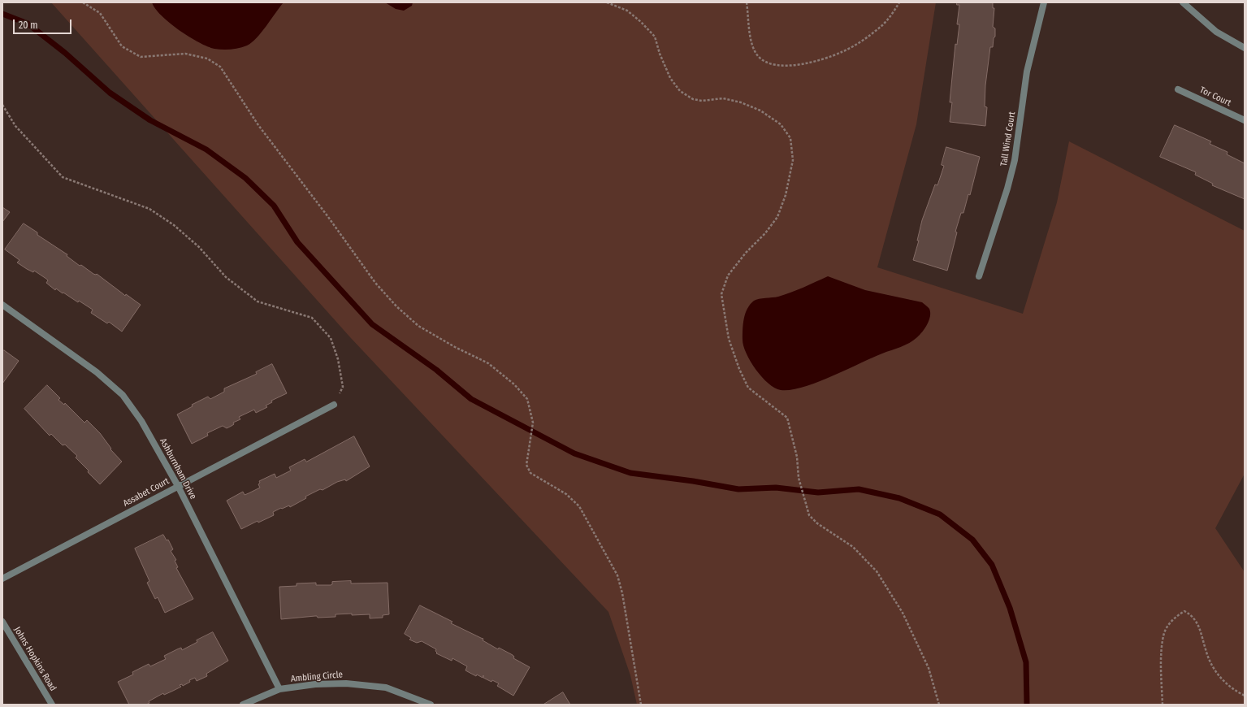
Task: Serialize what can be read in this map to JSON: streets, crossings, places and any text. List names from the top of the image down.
{
  "streets": {
    "street": [
      "Tor Court",
      "Tall Wind Court",
      "Ashburnham Drive",
      "Assabet Court",
      "Johns Hopkins Road",
      "Ambling Circle"
    ]
  },
  "crossings": [
    ["Ashburnham Drive", "Assabet Court"],
    ["Ashburnham Drive", "Ambling Circle"]
  ],
  "scale_bar": "20 m"
}
